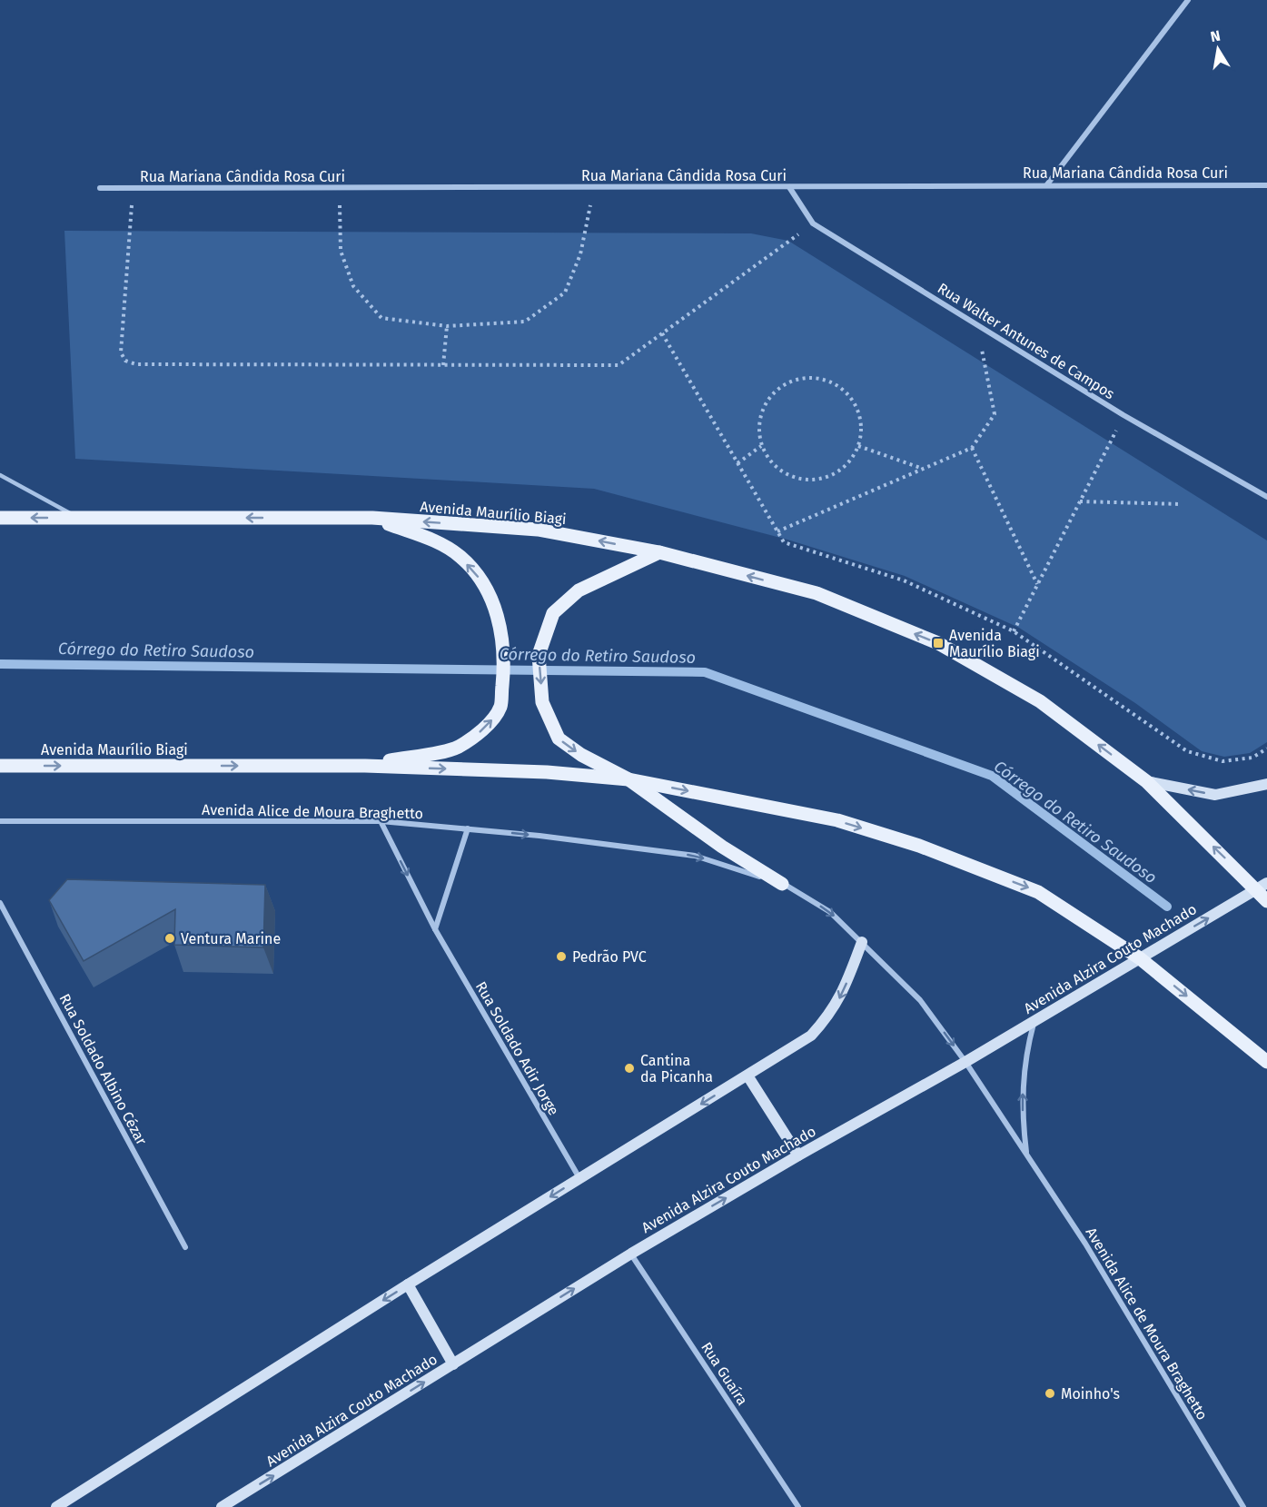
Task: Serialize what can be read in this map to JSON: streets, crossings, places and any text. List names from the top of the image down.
{
  "streets": {
    "main road": ["Avenida Maurílio Biagi"],
    "street": [
      "Rua Mariana Cândida Rosa Curi",
      "Rua Walter Antunes de Campos",
      "Avenida Alice de Moura Braghetto",
      "Avenida Alzira Couto Machado",
      "Rua Soldado Adir Jorge",
      "Rua Soldado Albino Cézar",
      "Rua Guaíra"
    ]
  },
  "crossings": [
    ["Rua Mariana Cândida Rosa Curi", "Rua Walter Antunes de Campos"],
    ["Avenida Maurílio Biagi", "Avenida Alzira Couto Machado"],
    ["Avenida Alice de Moura Braghetto", "Avenida Alzira Couto Machado"],
    ["Avenida Alice de Moura Braghetto", "Rua Soldado Adir Jorge"],
    ["Avenida Alzira Couto Machado", "Rua Guaíra"]
  ],
  "water": ["Córrego do Retiro Saudoso"],
  "places": {
    "transit": ["Avenida Maurílio Biagi"],
    "other": [
      "Ventura Marine",
      "Pedrão PVC",
      "Cantina da Picanha",
      "Moinho's"
    ]
  },
  "north": "top"
}
